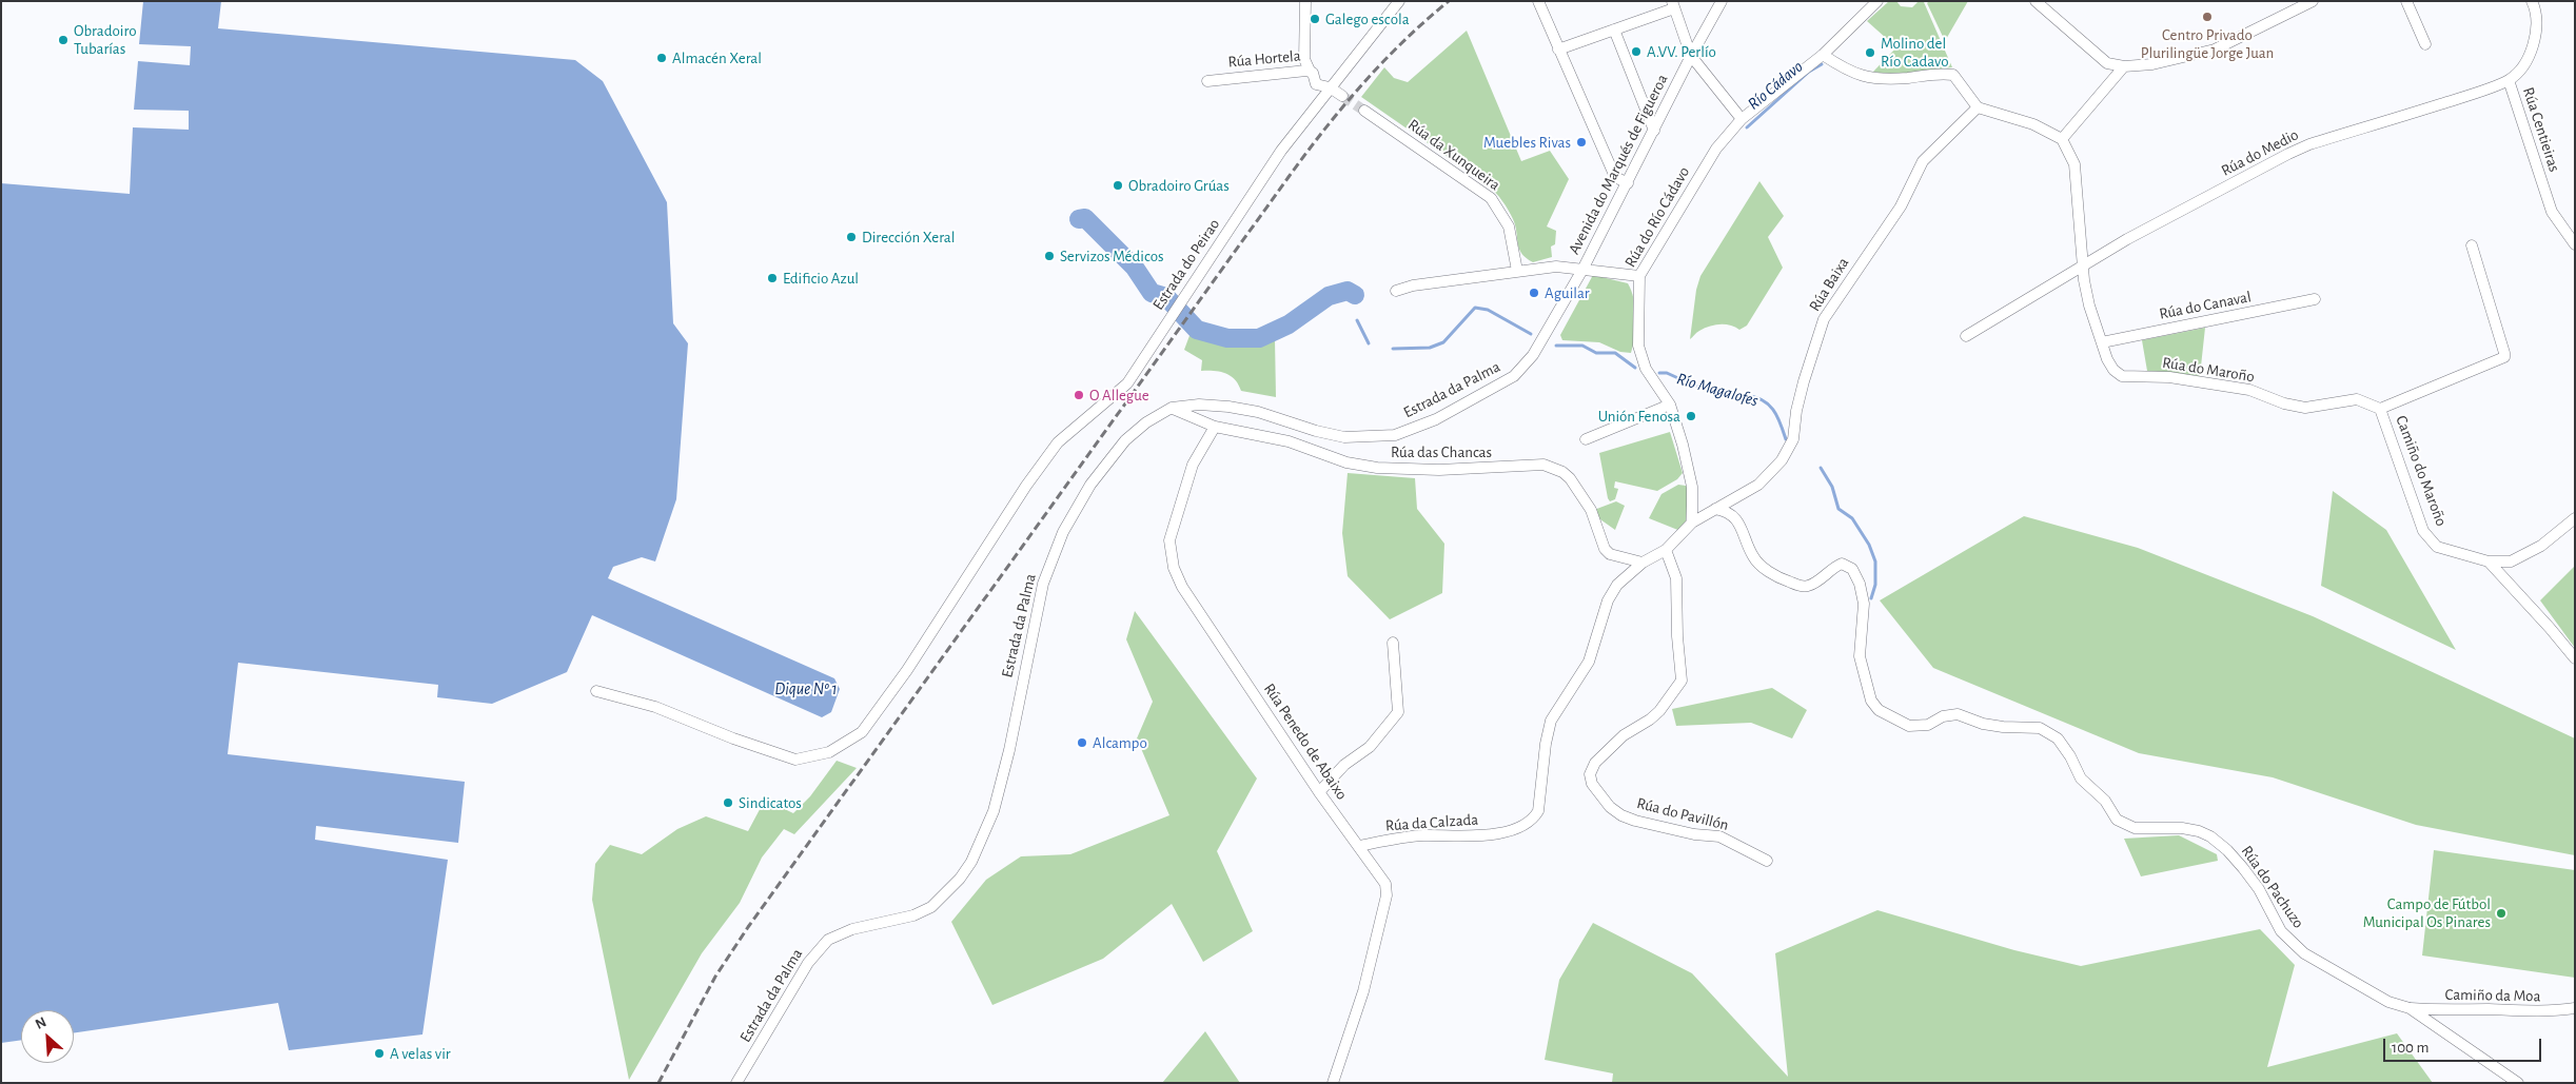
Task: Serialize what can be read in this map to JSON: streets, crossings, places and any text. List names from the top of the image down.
{
  "streets": {
    "street": [
      "Rúa Hortela",
      "Rúa Centieiras",
      "Rúa do Medio",
      "Rúa da Xunqueira",
      "Avenida do Marqués de Figueroa",
      "Rúa do Río Cádavo",
      "Estrada do Peirao",
      "Rúa Baixa",
      "Rúa do Canaval",
      "Rúa do Maroño",
      "Estrada da Palma",
      "Rúa das Chancas",
      "Camiño do Maroño",
      "Rúa Penedo de Abaixo",
      "Rúa do Pavillón",
      "Rúa da Calzada",
      "Rúa do Pachuzo",
      "Camiño da Moa"
    ]
  },
  "crossings": [
    ["Rúa Hortela", "Estrada do Peirao"],
    ["Rúa Centieiras", "Rúa do Medio"],
    ["Rúa do Medio", "Rúa do Maroño"],
    ["Avenida do Marqués de Figueroa", "Estrada da Palma"],
    ["Rúa do Río Cádavo", "Rúa Baixa"],
    ["Rúa Baixa", "Rúa do Pavillón"],
    ["Rúa Baixa", "Rúa do Pachuzo"],
    ["Rúa do Canaval", "Rúa do Maroño"],
    ["Rúa do Maroño", "Camiño do Maroño"],
    ["Estrada da Palma", "Rúa das Chancas"],
    ["Rúa das Chancas", "Rúa Penedo de Abaixo"],
    ["Rúa das Chancas", "Rúa da Calzada"],
    ["Rúa Penedo de Abaixo", "Rúa da Calzada"],
    ["Rúa do Pachuzo", "Camiño da Moa"]
  ],
  "water": ["Río Cádavo", "Río Magalofes", "Dique Nº 1"],
  "places": [
    "Centro Privado Plurilingüe Jorge Juan",
    "Galego escola",
    "Obradoiro Tubarías",
    "A.VV. Perlío",
    "Molino del Río Cadavo",
    "Almacén Xeral",
    "Muebles Rivas",
    "Obradoiro Grúas",
    "Dirección Xeral",
    "Servizos Médicos",
    "Edificio Azul",
    "Aguilar",
    "O Allegue",
    "Unión Fenosa",
    "Alcampo",
    "Sindicatos",
    "Campo de Fútbol Municipal Os Pinares",
    "A velas vir"
  ],
  "scale_bar": "100 m",
  "north": "top left"
}
